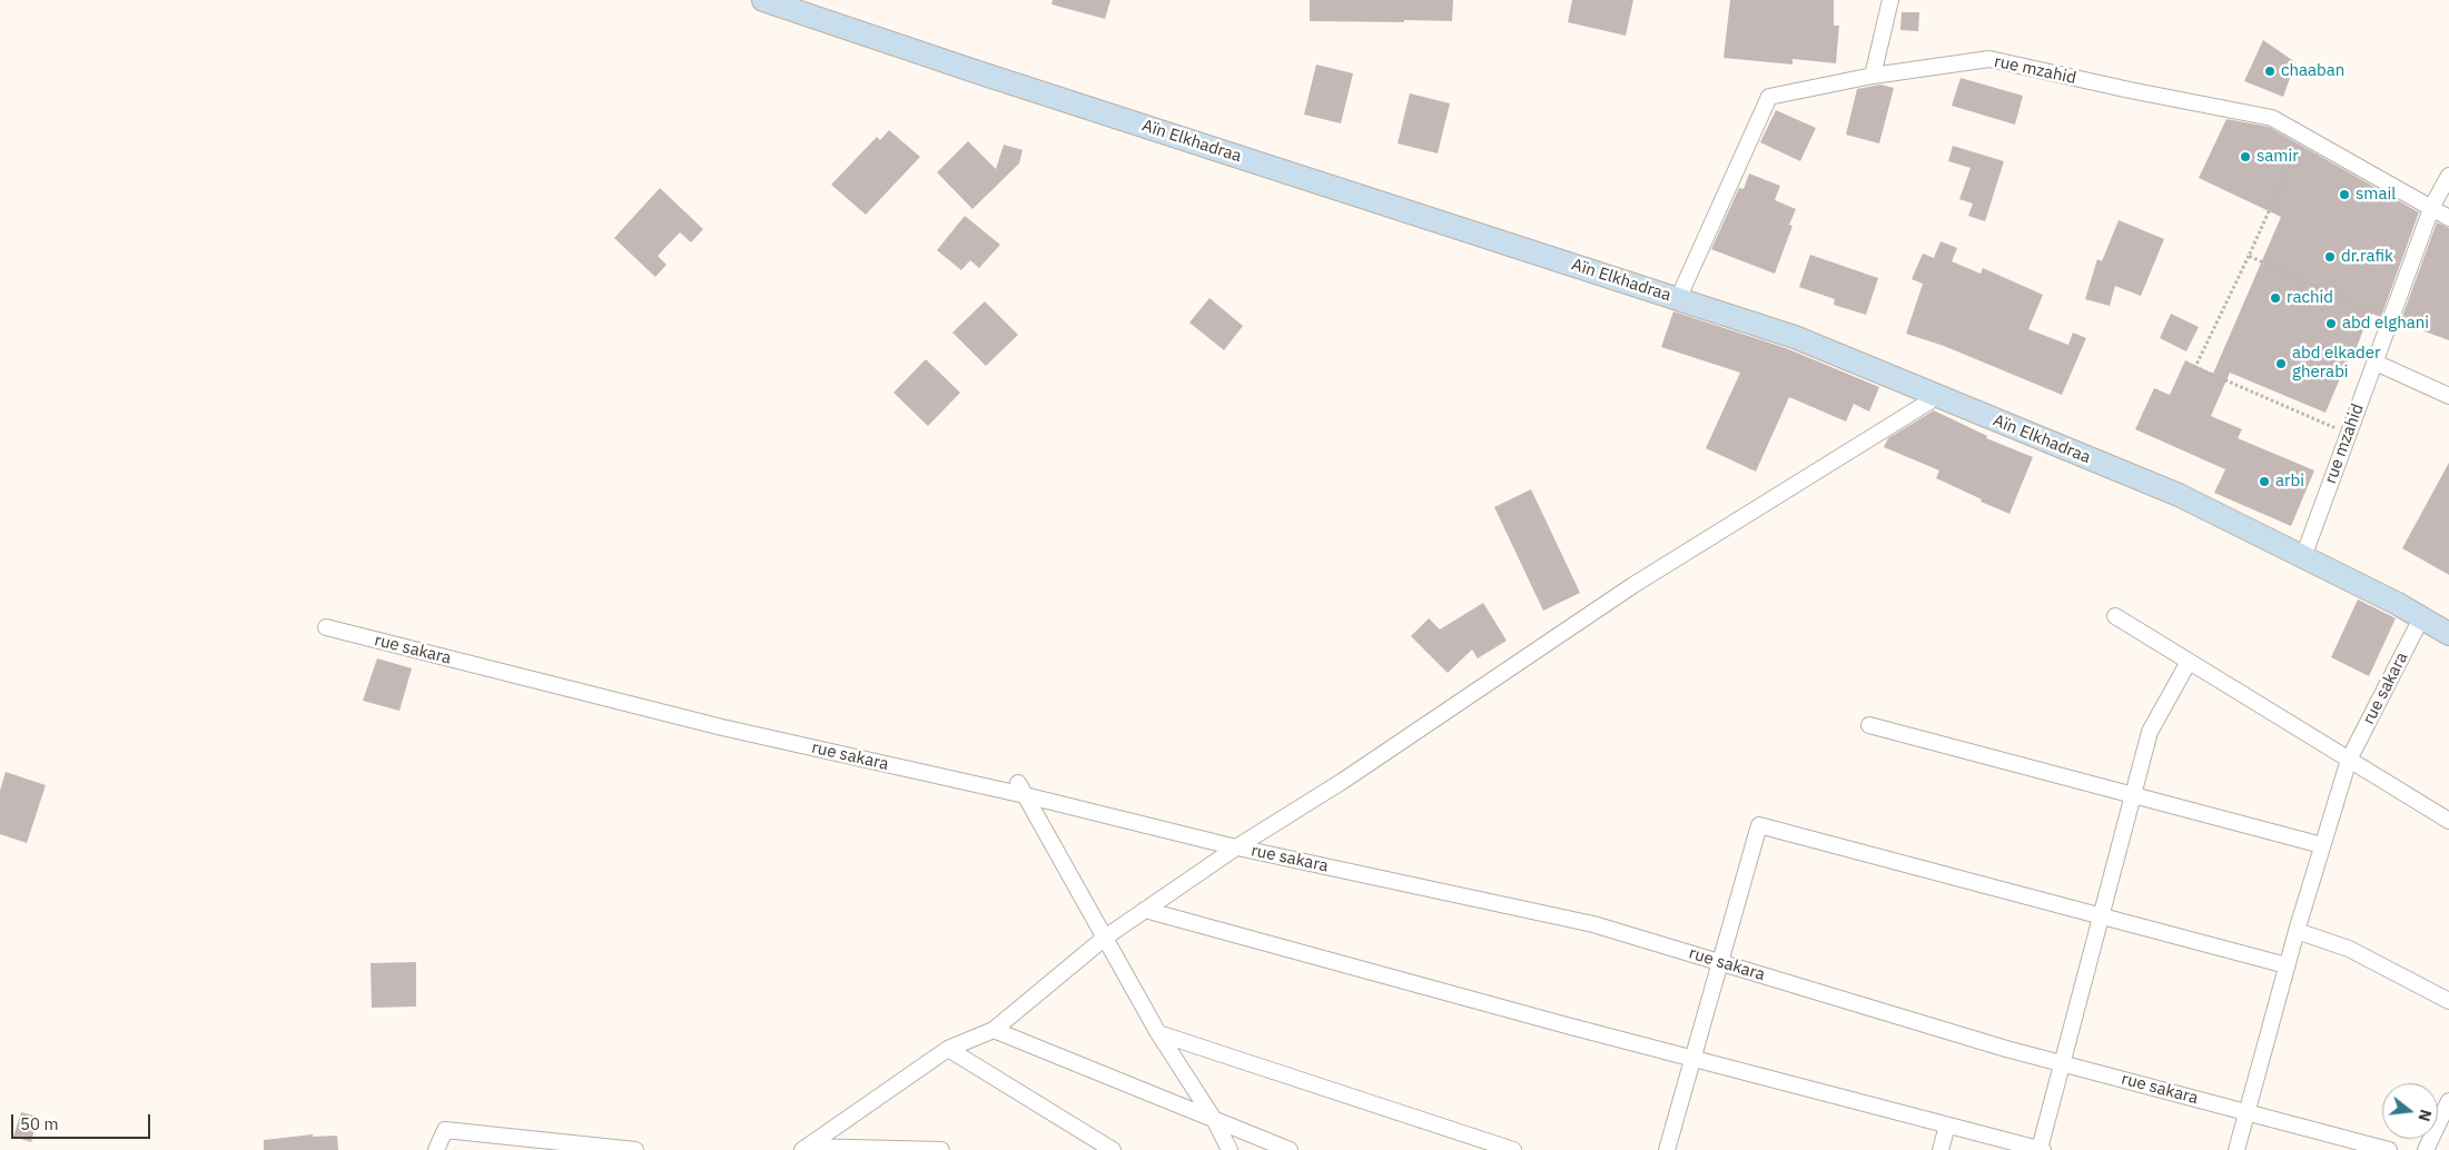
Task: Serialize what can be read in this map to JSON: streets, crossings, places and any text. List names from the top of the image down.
{
  "streets": {
    "main road": ["Aïn Elkhadraa"],
    "street": ["rue mzahid", "rue sakara"]
  },
  "crossings": [
    ["rue mzahid", "Aïn Elkhadraa"],
    ["Aïn Elkhadraa", "rue sakara"]
  ],
  "places": [
    "chaaban",
    "samir",
    "smail",
    "dr.rafik",
    "rachid",
    "abd elghani",
    "abd elkader gherabi",
    "arbi"
  ],
  "scale_bar": "50 m",
  "north": "right"
}
